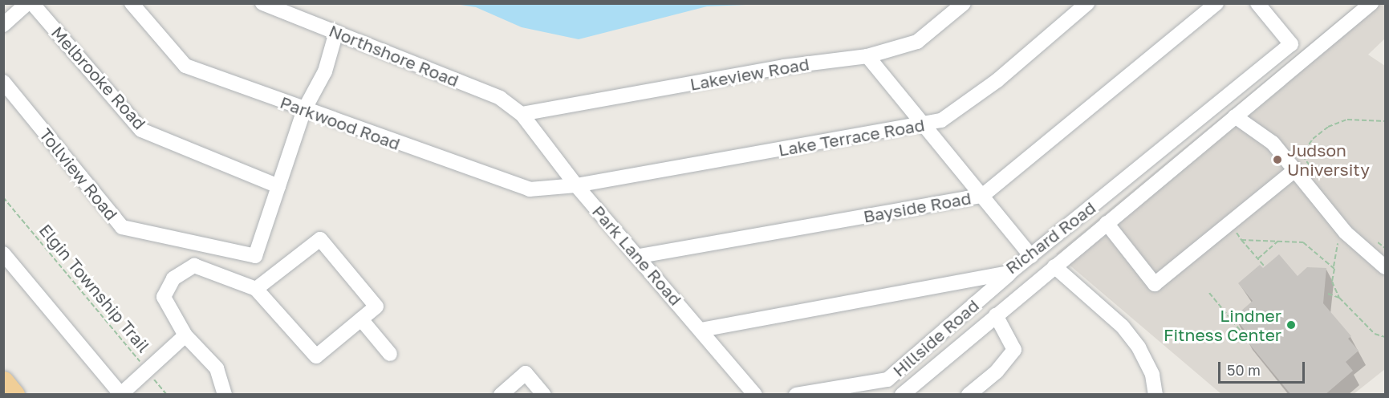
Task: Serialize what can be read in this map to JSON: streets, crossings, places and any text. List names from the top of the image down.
{
  "streets": {
    "street": [
      "Northshore Road",
      "Lakeview Road",
      "Melbrooke Road",
      "Parkwood Road",
      "Lake Terrace Road",
      "Tollview Road",
      "Bayside Road",
      "Richard Road",
      "Park Lane Road",
      "Hillside Road"
    ],
    "path": ["Elgin Township Trail"]
  },
  "crossings": [
    ["Northshore Road", "Lakeview Road"],
    ["Northshore Road", "Park Lane Road"],
    ["Lakeview Road", "Park Lane Road"],
    ["Melbrooke Road", "Tollview Road"],
    ["Parkwood Road", "Lake Terrace Road"],
    ["Parkwood Road", "Park Lane Road"],
    ["Lake Terrace Road", "Park Lane Road"],
    ["Bayside Road", "Park Lane Road"],
    ["Richard Road", "Park Lane Road"],
    ["Richard Road", "Hillside Road"]
  ],
  "places": ["Judson University", "Lindner Fitness Center"],
  "scale_bar": "50 m"
}
